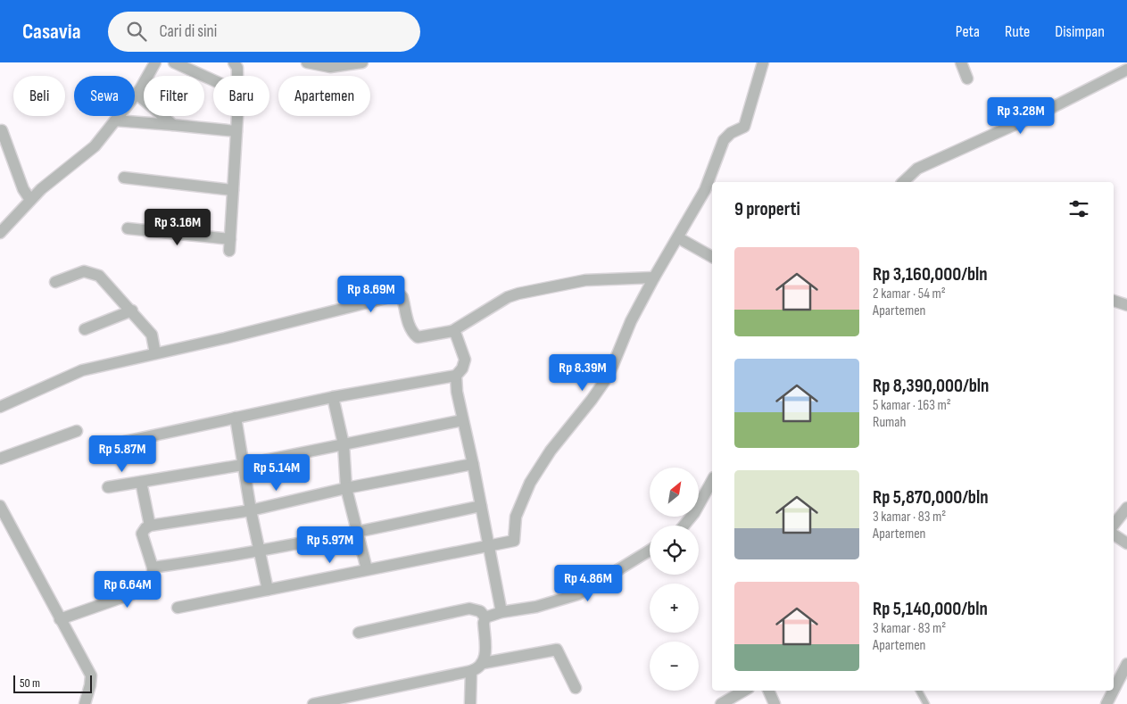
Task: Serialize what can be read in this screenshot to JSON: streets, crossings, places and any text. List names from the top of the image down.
{
  "scale_bar": "50 m",
  "north": "top right",
  "page": {
    "header": "Casavia",
    "search": "Cari di sini",
    "nav": ["Peta", "Rute", "Disimpan"],
    "chip": [
      "Beli",
      "Sewa",
      "Filter",
      "Baru",
      "Apartemen"
    ],
    "price": [
      "Rp 3.28M",
      "Rp 3.16M",
      "Rp 8.69M",
      "Rp 8.39M",
      "Rp 5.87M",
      "Rp 5.14M",
      "Rp 5.97M",
      "Rp 4.86M",
      "Rp 6.64M"
    ],
    "heading": "9 properti",
    "list": [
      {
        "name": "Rp 3,160,000/bln",
        "note": "2 kamar · 54 m² · Apartemen"
      },
      {
        "name": "Rp 8,390,000/bln",
        "note": "5 kamar · 163 m² · Rumah"
      },
      {
        "name": "Rp 5,870,000/bln",
        "note": "3 kamar · 83 m² · Apartemen"
      },
      {
        "name": "Rp 5,140,000/bln",
        "note": "3 kamar · 83 m² · Apartemen"
      }
    ],
    "map_buttons": ["+", "−"],
    "scale": "50 m"
  }
}
